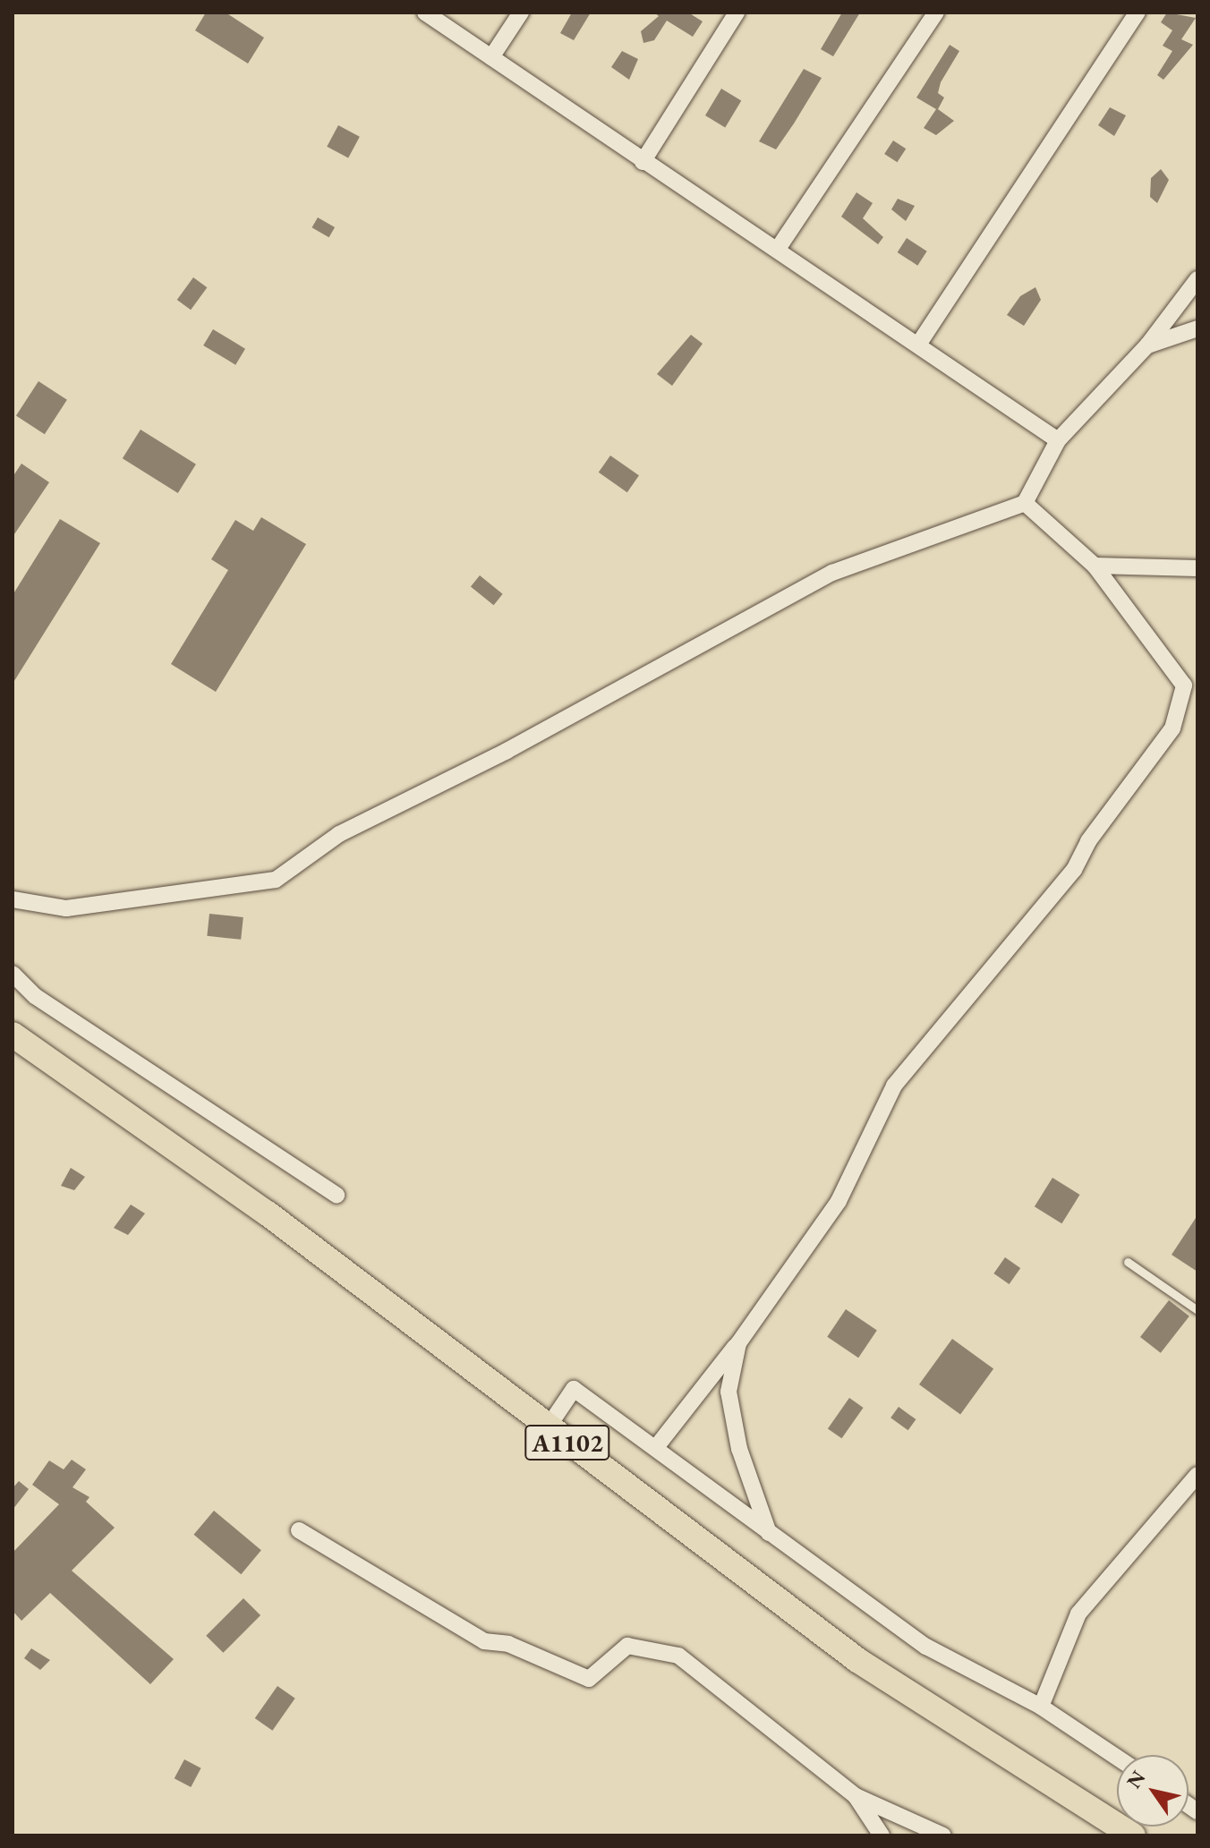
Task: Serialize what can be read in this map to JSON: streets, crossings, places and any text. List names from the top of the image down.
{
  "streets": {
    "main road": ["A1102"]
  },
  "north": "top left"
}
